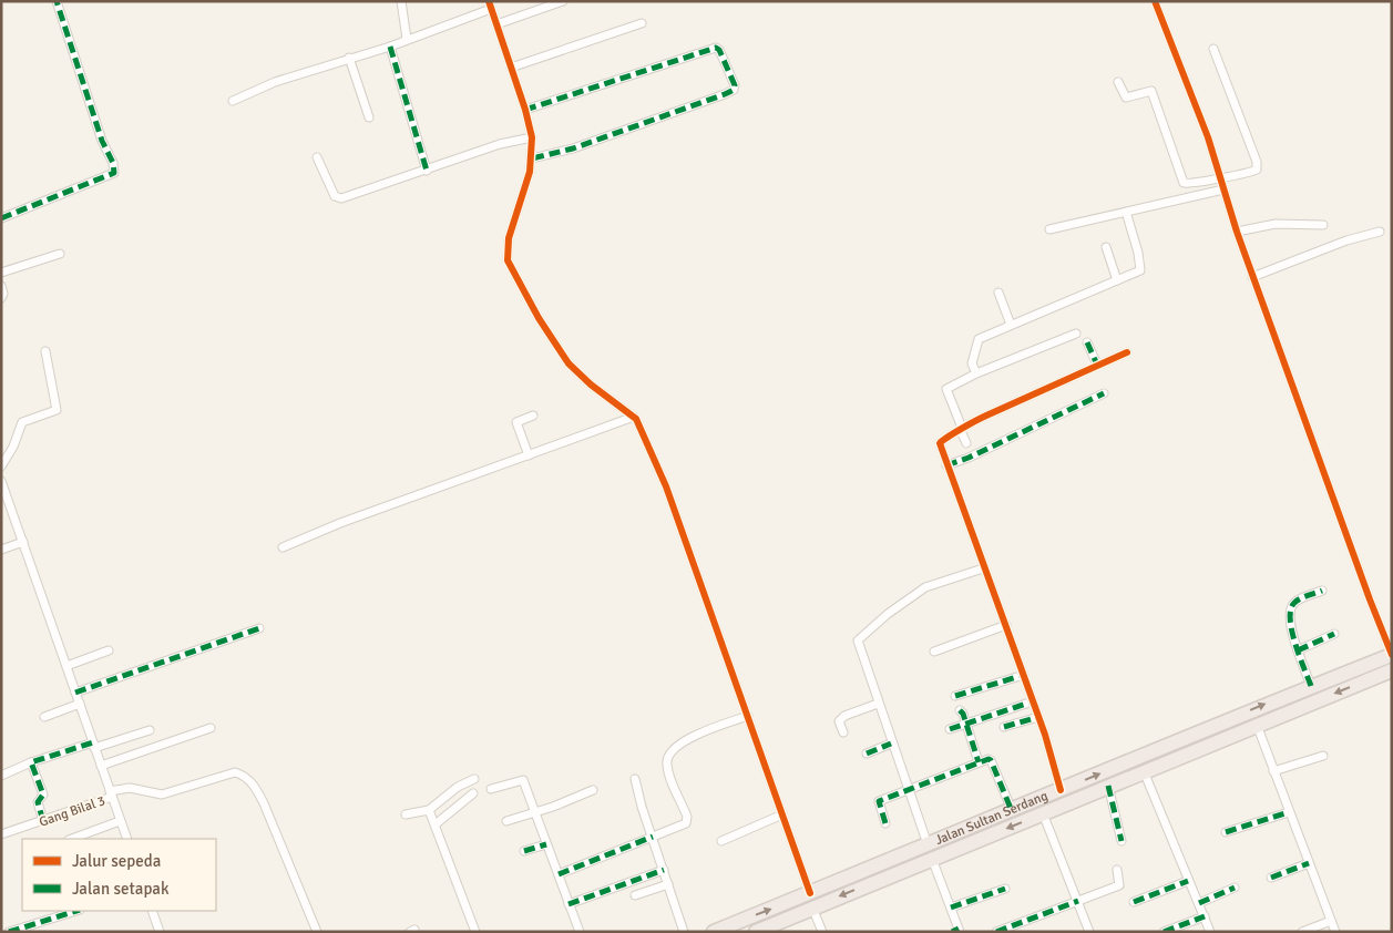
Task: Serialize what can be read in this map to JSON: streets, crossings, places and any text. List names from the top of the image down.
{
  "streets": {
    "highway": ["Jalan Sultan Serdang"],
    "street": ["Gang Bilal 3"]
  },
  "legend": ["Jalur sepeda", "Jalan setapak"]
}
